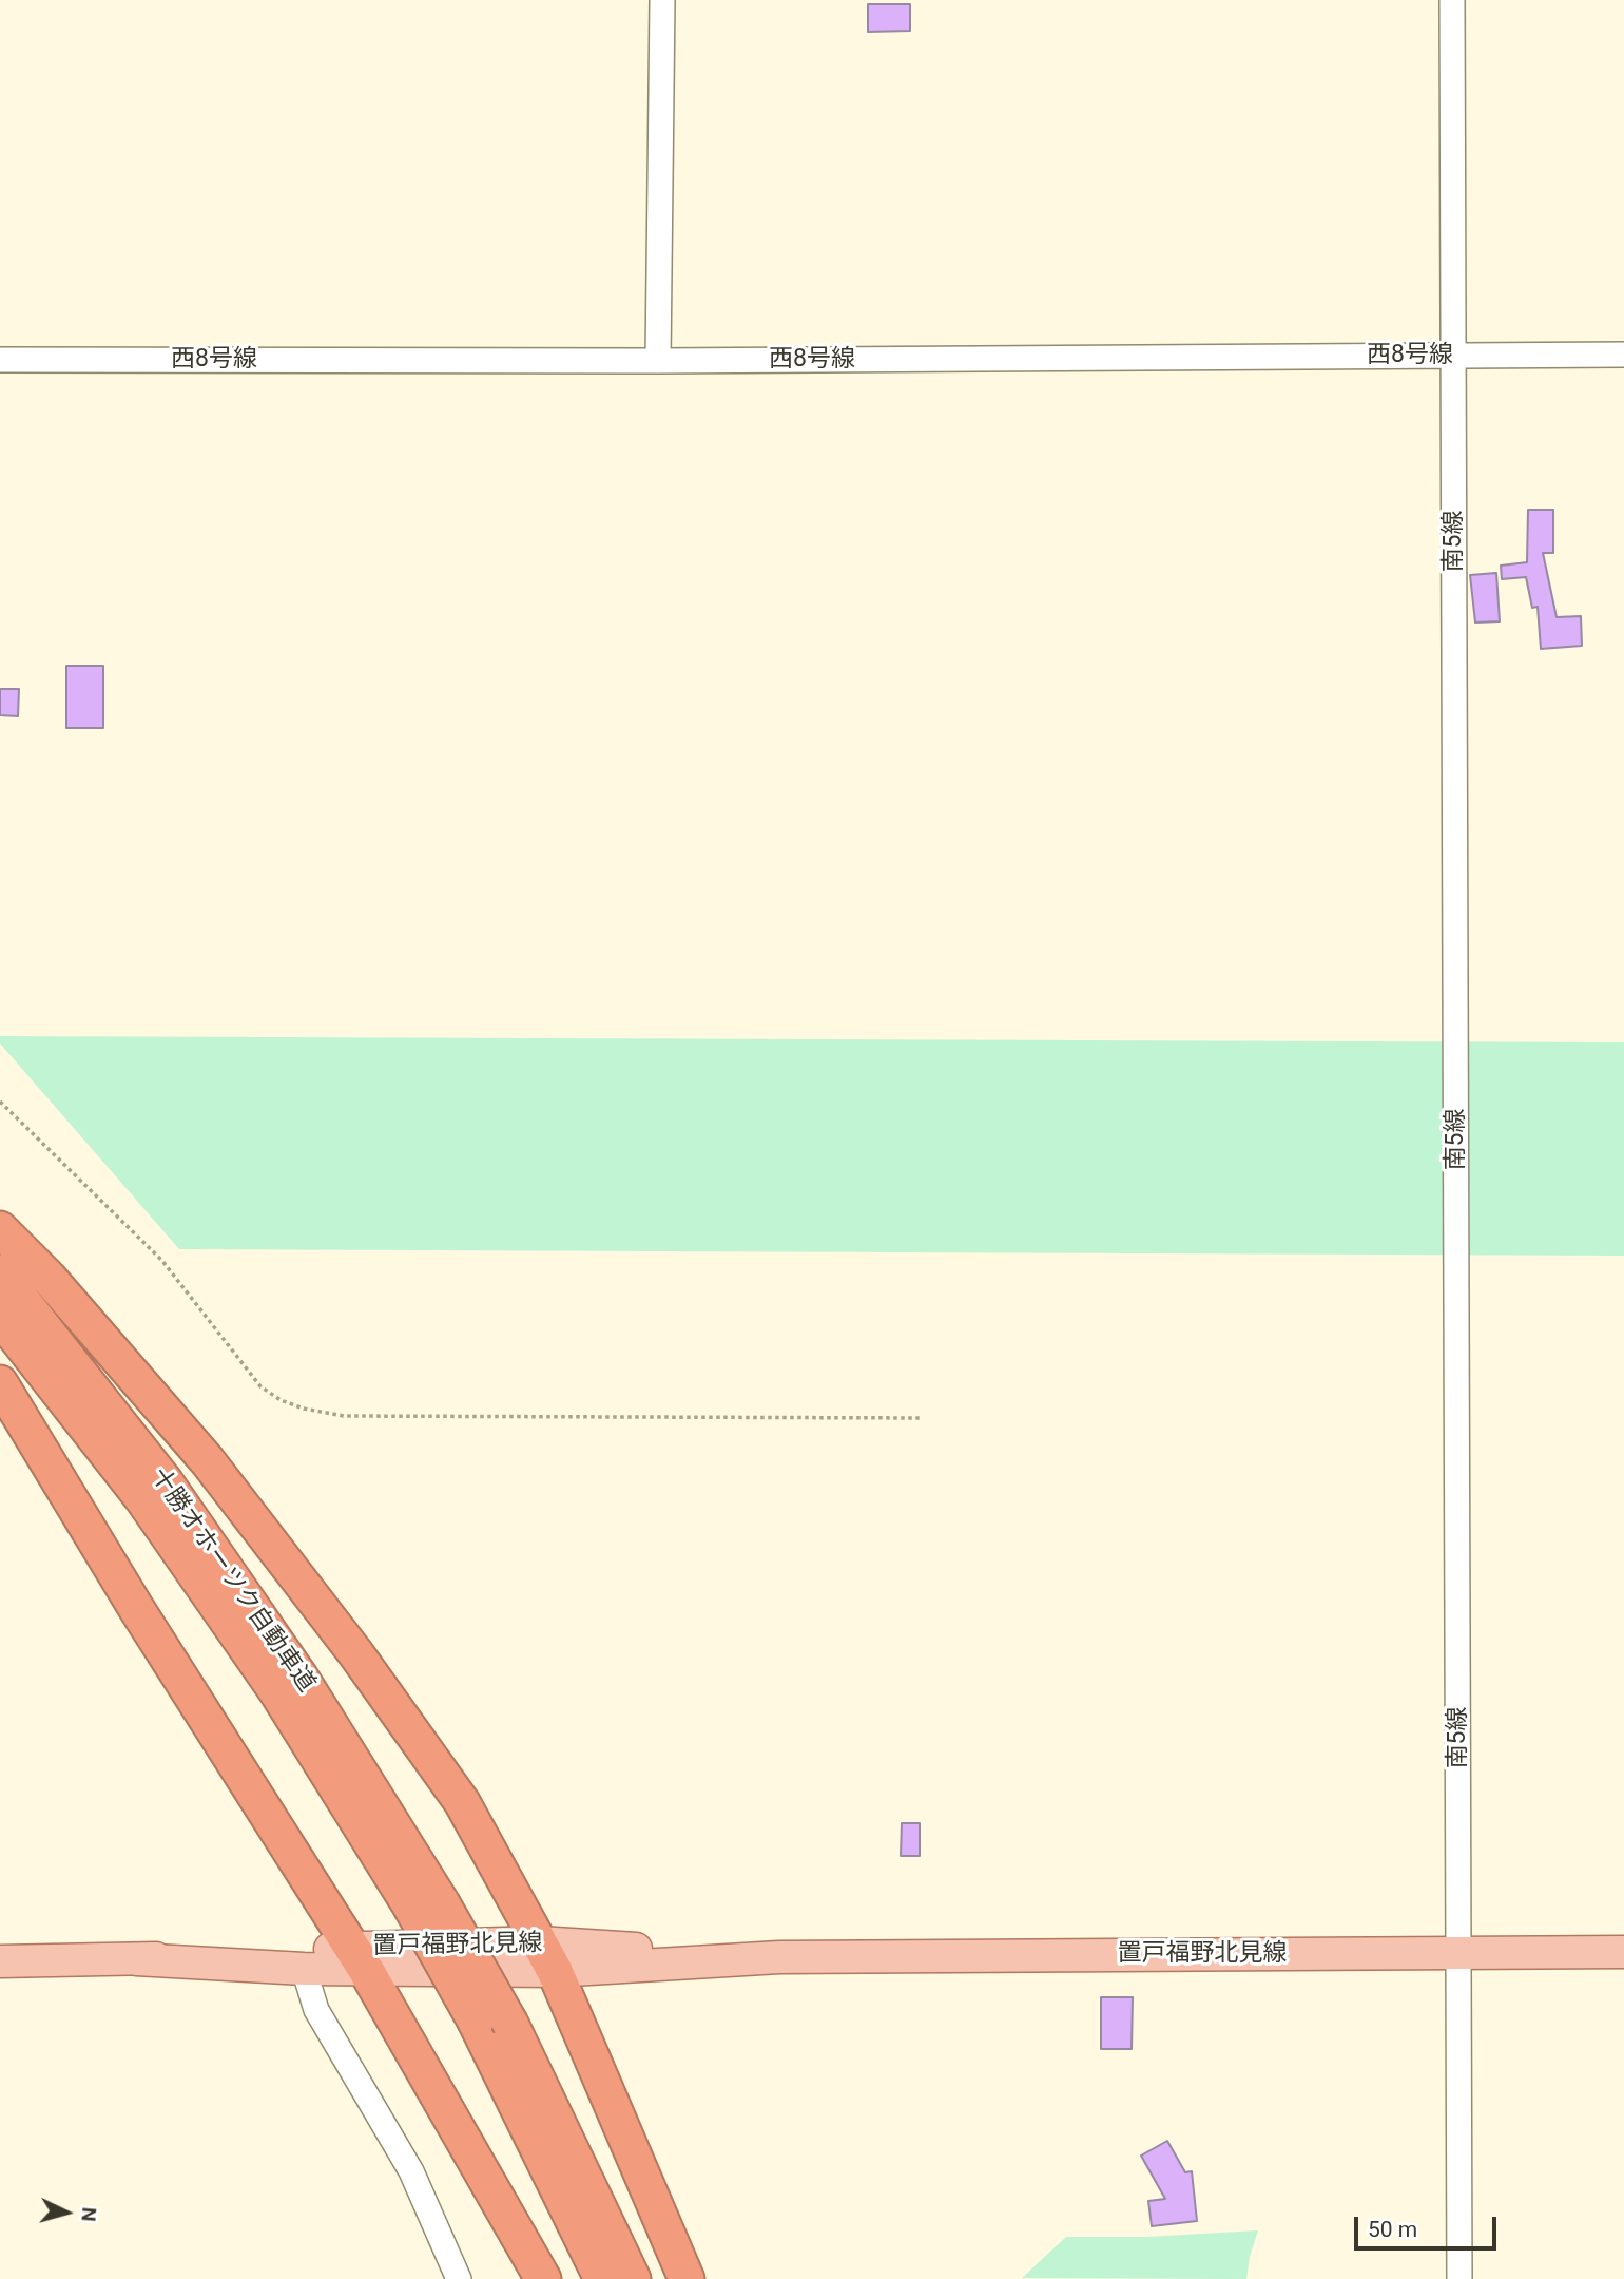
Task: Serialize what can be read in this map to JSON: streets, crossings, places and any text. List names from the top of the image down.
{
  "streets": {
    "highway": ["十勝オホーツク自動車道"],
    "main road": ["置戸福野北見線"],
    "street": ["西8号線", "南5線"]
  },
  "crossings": [
    ["西8号線", "南5線"],
    ["南5線", "置戸福野北見線"]
  ],
  "scale_bar": "50 m",
  "north": "right"
}
